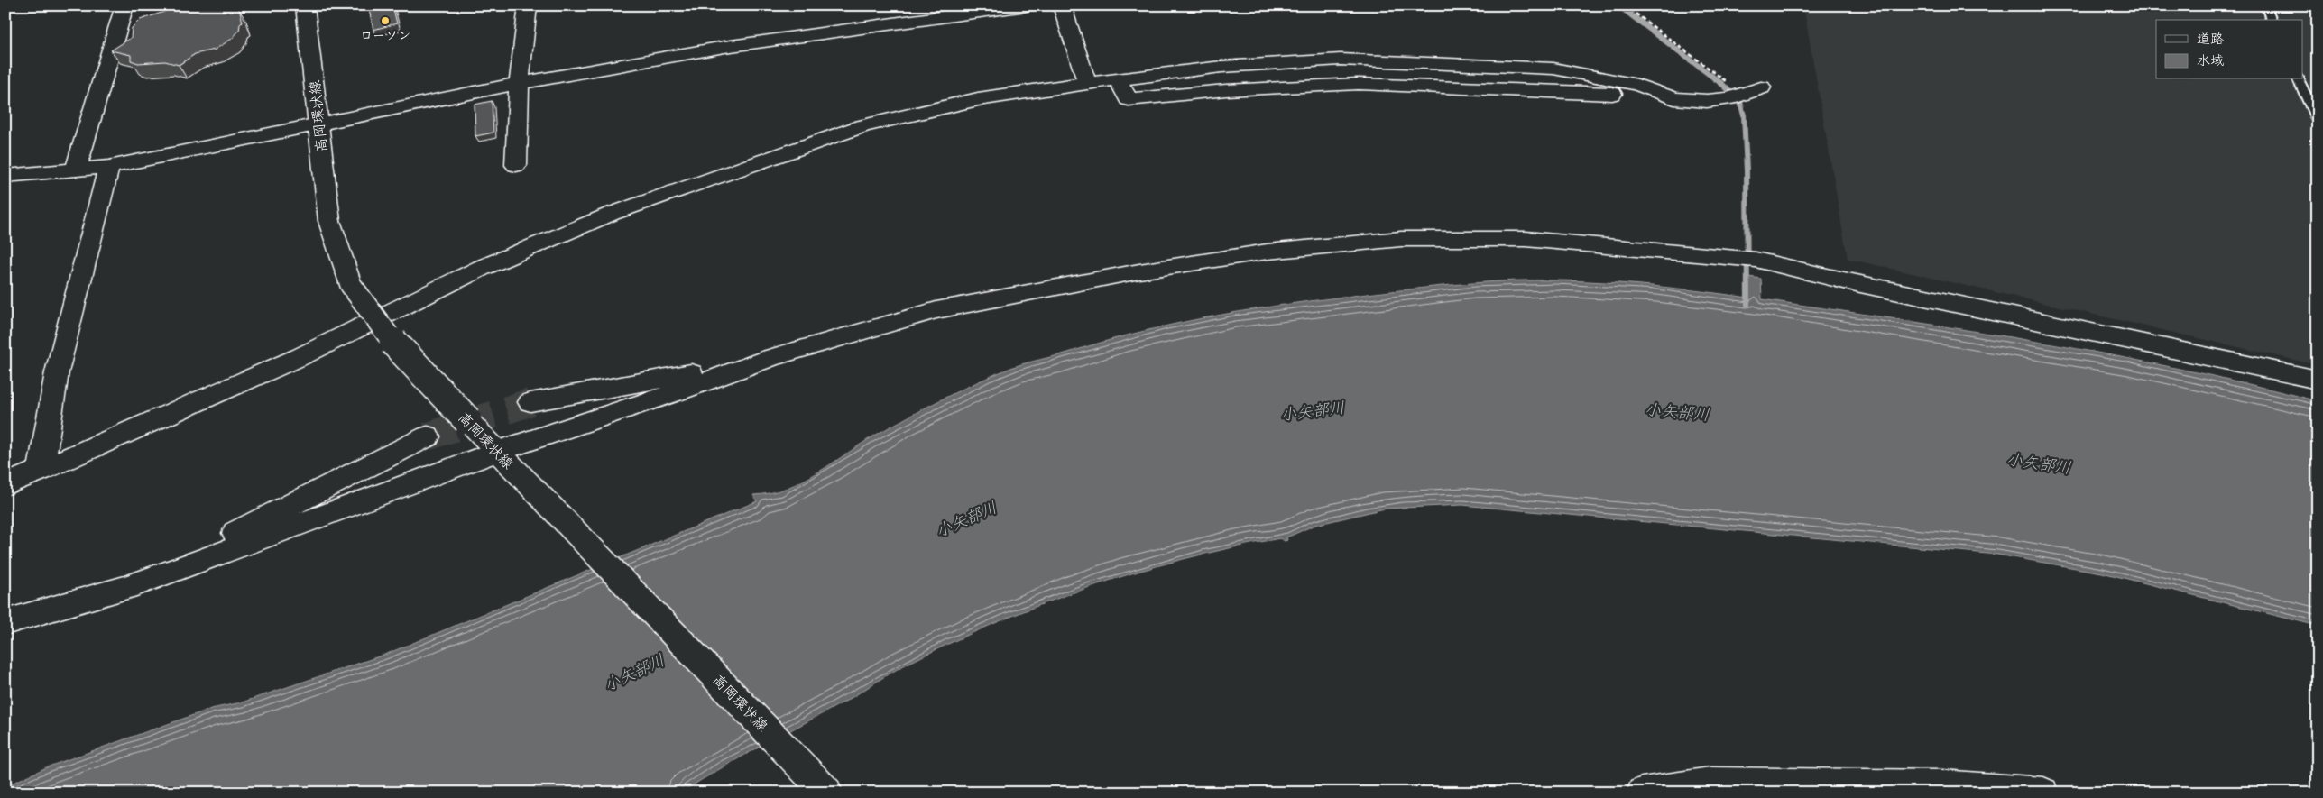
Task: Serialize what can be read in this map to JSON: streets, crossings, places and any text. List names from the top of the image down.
{
  "streets": {
    "street": ["高岡環状線"]
  },
  "water": ["小矢部川"],
  "places": ["ローソン"],
  "legend": ["道路", "水域"]
}
